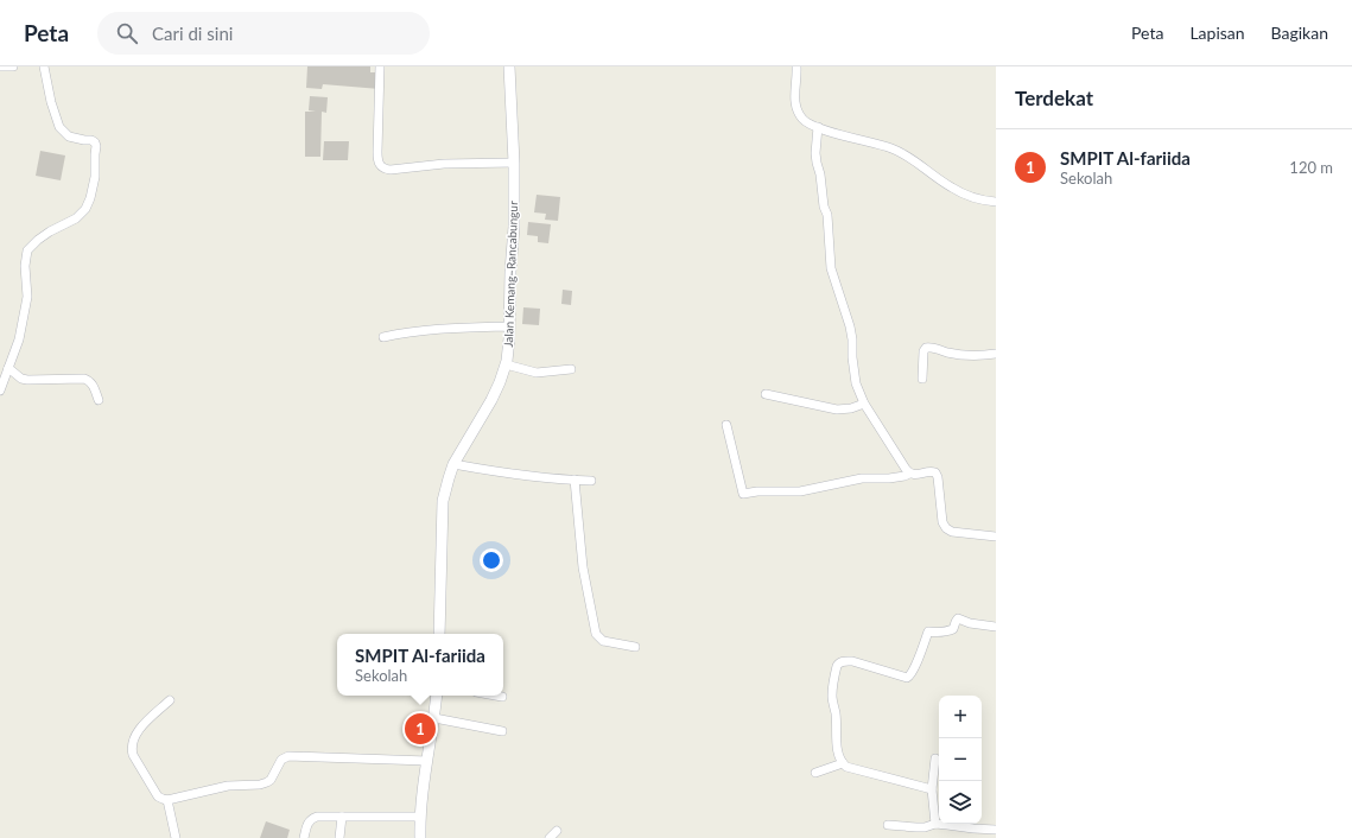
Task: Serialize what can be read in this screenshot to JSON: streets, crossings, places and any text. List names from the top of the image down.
{
  "streets": {
    "street": ["Jalan Kemang–Rancabungur"]
  },
  "page": {
    "header": "Peta",
    "search": "Cari di sini",
    "nav": ["Peta", "Lapisan", "Bagikan"],
    "heading": "Terdekat",
    "list": [
      {
        "mark": "1",
        "name": "SMPIT Al-fariida",
        "note": "Sekolah",
        "value": "120 m"
      }
    ],
    "popup": ["SMPIT Al-fariida", "Sekolah"],
    "map_buttons": ["+", "−"],
    "pins": "1"
  }
}
